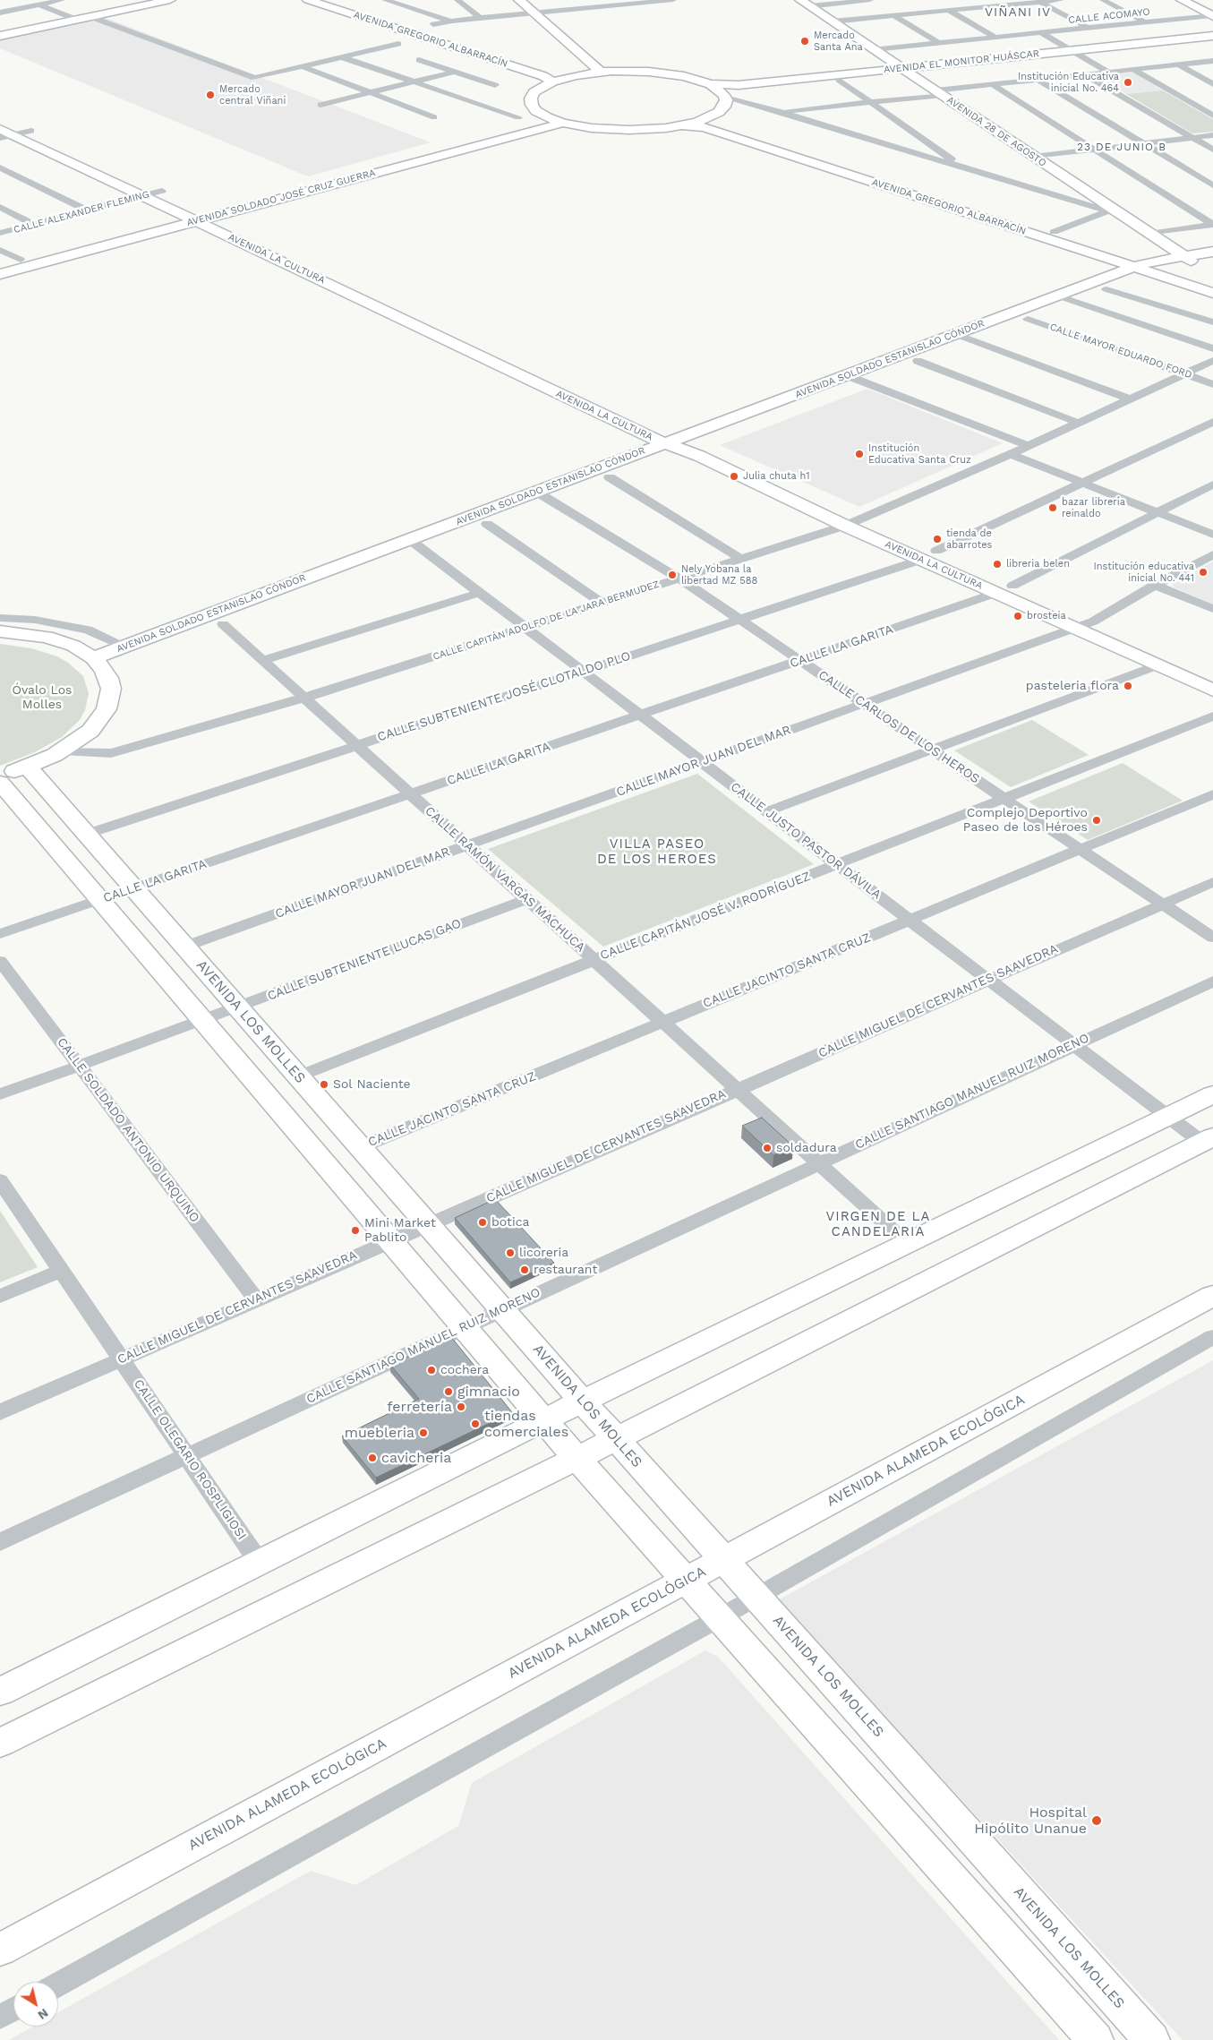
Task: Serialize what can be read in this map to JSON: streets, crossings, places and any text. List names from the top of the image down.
{
  "streets": {
    "street": [
      "CALLE ACOMAYO",
      "AVENIDA GREGORIO ALBARRACÍN",
      "AVENIDA EL MONITOR HUÁSCAR",
      "AVENIDA 28 DE AGOSTO",
      "AVENIDA SOLDADO JOSÉ CRUZ GUERRA",
      "CALLE ALEXANDER FLEMING",
      "AVENIDA LA CULTURA",
      "CALLE MAYOR EDUARDO FORD",
      "AVENIDA SOLDADO ESTANISLAO CÓNDOR",
      "CALLE CAPITÁN ADOLFO DE LA JARA BERMUDEZ",
      "CALLE LA GARITA",
      "CALLE SUBTENIENTE JOSÉ CLOTALDO PLO",
      "CALLE CARLOS DE LOS HEROS",
      "CALLE MAYOR JUAN DEL MAR",
      "CALLE JUSTO PASTOR DÁVILA",
      "CALLE RAMÓN VARGAS MACHUCA",
      "CALLE CAPITÁN JOSÉ V. RODRÍGUEZ",
      "CALLE SUBTENIENTE LUCAS GAO",
      "CALLE JACINTO SANTA CRUZ",
      "CALLE MIGUEL DE CERVANTES SAAVEDRA",
      "AVENIDA LOS MOLLES",
      "CALLE SANTIAGO MANUEL RUIZ MORENO",
      "CALLE SOLDADO ANTONIO URQUINO",
      "AVENIDA ALAMEDA ECOLÓGICA",
      "CALLE OLEGARIO ROSPLIGIOSI"
    ]
  },
  "crossings": [
    ["CALLE ACOMAYO", "AVENIDA 28 DE AGOSTO"],
    ["AVENIDA GREGORIO ALBARRACÍN", "AVENIDA SOLDADO ESTANISLAO CÓNDOR"],
    ["AVENIDA EL MONITOR HUÁSCAR", "AVENIDA 28 DE AGOSTO"],
    ["AVENIDA 28 DE AGOSTO", "AVENIDA SOLDADO ESTANISLAO CÓNDOR"],
    ["AVENIDA SOLDADO JOSÉ CRUZ GUERRA", "AVENIDA LA CULTURA"],
    ["CALLE ALEXANDER FLEMING", "AVENIDA LA CULTURA"],
    ["AVENIDA LA CULTURA", "AVENIDA SOLDADO ESTANISLAO CÓNDOR"],
    ["AVENIDA LA CULTURA", "CALLE CAPITÁN ADOLFO DE LA JARA BERMUDEZ"],
    ["AVENIDA LA CULTURA", "CALLE LA GARITA"],
    ["AVENIDA LA CULTURA", "CALLE SUBTENIENTE JOSÉ CLOTALDO PLO"],
    ["AVENIDA LA CULTURA", "CALLE MAYOR JUAN DEL MAR"],
    ["CALLE MAYOR EDUARDO FORD", "AVENIDA SOLDADO ESTANISLAO CÓNDOR"],
    ["CALLE MAYOR EDUARDO FORD", "CALLE CAPITÁN ADOLFO DE LA JARA BERMUDEZ"],
    ["AVENIDA SOLDADO ESTANISLAO CÓNDOR", "CALLE CARLOS DE LOS HEROS"],
    ["AVENIDA SOLDADO ESTANISLAO CÓNDOR", "CALLE JUSTO PASTOR DÁVILA"],
    ["AVENIDA SOLDADO ESTANISLAO CÓNDOR", "CALLE RAMÓN VARGAS MACHUCA"],
    ["CALLE CAPITÁN ADOLFO DE LA JARA BERMUDEZ", "CALLE CARLOS DE LOS HEROS"],
    ["CALLE CAPITÁN ADOLFO DE LA JARA BERMUDEZ", "CALLE JUSTO PASTOR DÁVILA"],
    ["CALLE CAPITÁN ADOLFO DE LA JARA BERMUDEZ", "CALLE RAMÓN VARGAS MACHUCA"],
    ["CALLE LA GARITA", "CALLE CARLOS DE LOS HEROS"],
    ["CALLE LA GARITA", "CALLE JUSTO PASTOR DÁVILA"],
    ["CALLE LA GARITA", "CALLE RAMÓN VARGAS MACHUCA"],
    ["CALLE LA GARITA", "AVENIDA LOS MOLLES"],
    ["CALLE SUBTENIENTE JOSÉ CLOTALDO PLO", "CALLE CARLOS DE LOS HEROS"],
    ["CALLE SUBTENIENTE JOSÉ CLOTALDO PLO", "CALLE JUSTO PASTOR DÁVILA"],
    ["CALLE SUBTENIENTE JOSÉ CLOTALDO PLO", "CALLE RAMÓN VARGAS MACHUCA"],
    ["CALLE SUBTENIENTE JOSÉ CLOTALDO PLO", "AVENIDA LOS MOLLES"],
    ["CALLE CARLOS DE LOS HEROS", "CALLE MAYOR JUAN DEL MAR"],
    ["CALLE CARLOS DE LOS HEROS", "CALLE CAPITÁN JOSÉ V. RODRÍGUEZ"],
    ["CALLE CARLOS DE LOS HEROS", "CALLE JACINTO SANTA CRUZ"],
    ["CALLE CARLOS DE LOS HEROS", "CALLE MIGUEL DE CERVANTES SAAVEDRA"],
    ["CALLE MAYOR JUAN DEL MAR", "CALLE JUSTO PASTOR DÁVILA"],
    ["CALLE MAYOR JUAN DEL MAR", "CALLE RAMÓN VARGAS MACHUCA"],
    ["CALLE MAYOR JUAN DEL MAR", "AVENIDA LOS MOLLES"],
    ["CALLE JUSTO PASTOR DÁVILA", "CALLE CAPITÁN JOSÉ V. RODRÍGUEZ"],
    ["CALLE JUSTO PASTOR DÁVILA", "CALLE JACINTO SANTA CRUZ"],
    ["CALLE JUSTO PASTOR DÁVILA", "CALLE MIGUEL DE CERVANTES SAAVEDRA"],
    ["CALLE JUSTO PASTOR DÁVILA", "CALLE SANTIAGO MANUEL RUIZ MORENO"],
    ["CALLE RAMÓN VARGAS MACHUCA", "CALLE CAPITÁN JOSÉ V. RODRÍGUEZ"],
    ["CALLE RAMÓN VARGAS MACHUCA", "CALLE SUBTENIENTE LUCAS GAO"],
    ["CALLE RAMÓN VARGAS MACHUCA", "CALLE JACINTO SANTA CRUZ"],
    ["CALLE RAMÓN VARGAS MACHUCA", "CALLE MIGUEL DE CERVANTES SAAVEDRA"],
    ["CALLE RAMÓN VARGAS MACHUCA", "CALLE SANTIAGO MANUEL RUIZ MORENO"],
    ["CALLE CAPITÁN JOSÉ V. RODRÍGUEZ", "AVENIDA LOS MOLLES"],
    ["CALLE SUBTENIENTE LUCAS GAO", "AVENIDA LOS MOLLES"],
    ["CALLE SUBTENIENTE LUCAS GAO", "CALLE SOLDADO ANTONIO URQUINO"],
    ["CALLE JACINTO SANTA CRUZ", "AVENIDA LOS MOLLES"],
    ["CALLE MIGUEL DE CERVANTES SAAVEDRA", "AVENIDA LOS MOLLES"],
    ["CALLE MIGUEL DE CERVANTES SAAVEDRA", "CALLE SOLDADO ANTONIO URQUINO"],
    ["CALLE MIGUEL DE CERVANTES SAAVEDRA", "CALLE OLEGARIO ROSPLIGIOSI"],
    ["AVENIDA LOS MOLLES", "CALLE SANTIAGO MANUEL RUIZ MORENO"],
    ["AVENIDA LOS MOLLES", "AVENIDA ALAMEDA ECOLÓGICA"],
    ["CALLE SANTIAGO MANUEL RUIZ MORENO", "CALLE OLEGARIO ROSPLIGIOSI"]
  ],
  "districts": [
    "VIÑANI IV",
    "23 DE JUNIO B",
    "VILLA PASEO DE LOS HEROES",
    "VIRGEN DE LA CANDELARIA"
  ],
  "parks": ["Óvalo Los Molles"],
  "places": [
    "Mercado Santa Ana",
    "Institución Educativa inicial No. 464",
    "Mercado central Viñani",
    "Institución Educativa Santa Cruz",
    "Julia chuta h1",
    "bazar libreria reinaldo",
    "tienda de abarrotes",
    "libreria belen",
    "Institución educativa inicial No. 441",
    "Nely Yobana la libertad MZ 588",
    "brosteia",
    "pasteleria flora",
    "Complejo Deportivo Paseo de los Héroes",
    "Sol Naciente",
    "soldadura",
    "botica",
    "Mini Market Pablito",
    "licoreria",
    "restaurant",
    "cochera",
    "gimnacio",
    "ferretería",
    "tiendas comerciales",
    "muebleria",
    "cavicheria",
    "Hospital Hipólito Unanue"
  ],
  "north": "bottom right"
}
